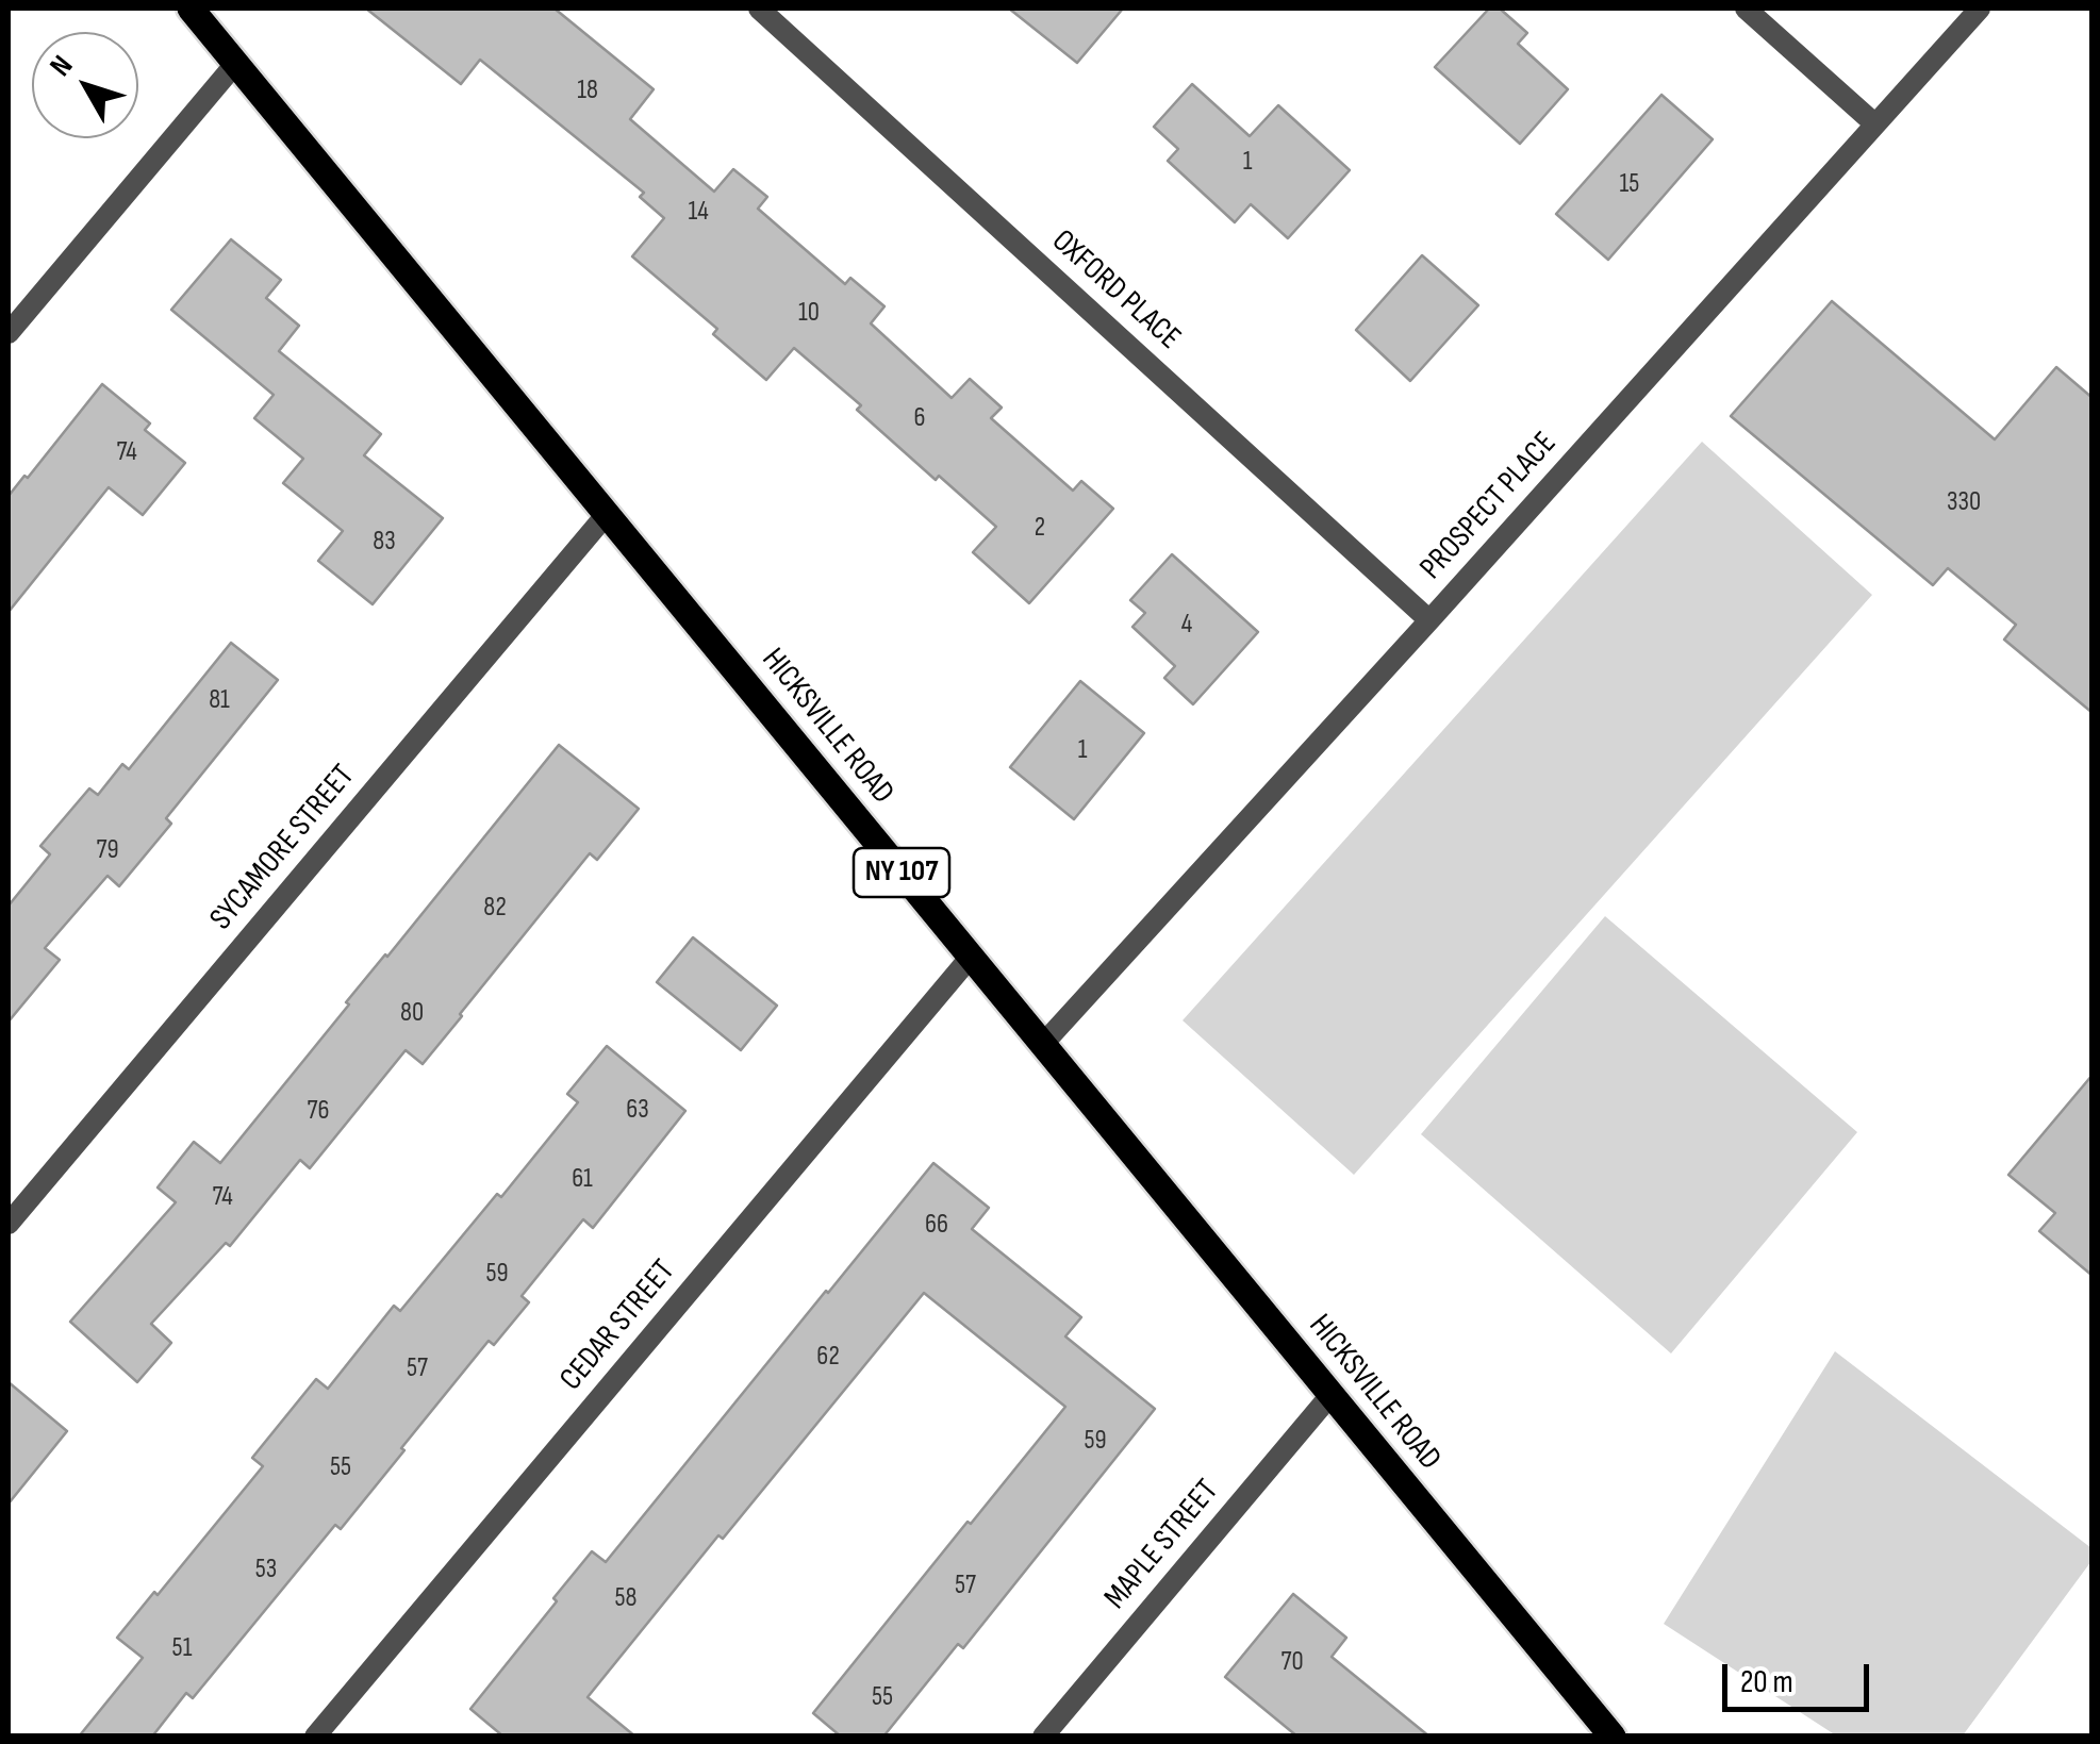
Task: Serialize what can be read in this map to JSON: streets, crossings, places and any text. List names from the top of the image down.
{
  "streets": {
    "main road": ["HICKSVILLE ROAD", "NY 107"],
    "street": [
      "OXFORD PLACE",
      "PROSPECT PLACE",
      "SYCAMORE STREET",
      "CEDAR STREET",
      "MAPLE STREET"
    ]
  },
  "crossings": [
    ["OXFORD PLACE", "PROSPECT PLACE"],
    ["PROSPECT PLACE", "HICKSVILLE ROAD"],
    ["HICKSVILLE ROAD", "SYCAMORE STREET"],
    ["HICKSVILLE ROAD", "CEDAR STREET"],
    ["HICKSVILLE ROAD", "MAPLE STREET"]
  ],
  "house_numbers": [
    "18",
    "1",
    "15",
    "14",
    "10",
    "6",
    "74",
    "330",
    "2",
    "83",
    "4",
    "81",
    "1",
    "79",
    "82",
    "80",
    "63",
    "76",
    "61",
    "74",
    "66",
    "59",
    "62",
    "57",
    "59",
    "55",
    "53",
    "57",
    "58",
    "51",
    "70",
    "55"
  ],
  "scale_bar": "20 m",
  "north": "top left"
}
